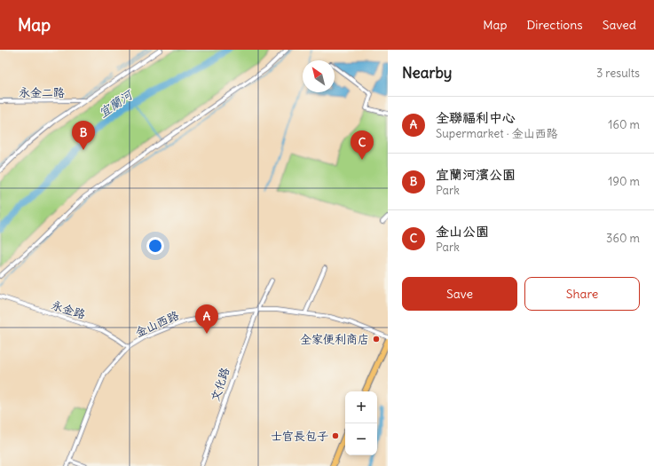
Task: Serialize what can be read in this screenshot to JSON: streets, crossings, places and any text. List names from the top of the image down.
{
  "streets": {
    "street": [
      "永金二路",
      "永金路",
      "金山西路",
      "文化路"
    ]
  },
  "crossings": [
    ["永金路", "金山西路"],
    ["金山西路", "文化路"]
  ],
  "water": ["宜蘭河"],
  "places": ["全家便利商店", "士官長包子"],
  "north": "top left",
  "page": {
    "header": "Map",
    "nav": ["Map", "Directions", "Saved"],
    "heading": ["Nearby", "3 results"],
    "list": [
      {
        "mark": "A",
        "name": "全聯福利中心",
        "note": "Supermarket · 金山西路",
        "value": "160 m"
      },
      {
        "mark": "B",
        "name": "宜蘭河濱公園",
        "note": "Park",
        "value": "190 m"
      },
      {
        "mark": "C",
        "name": "金山公園",
        "note": "Park",
        "value": "360 m"
      }
    ],
    "pins": ["B", "C", "A"],
    "buttons": ["Save", "Share"],
    "map_buttons": ["+", "−"]
  }
}
